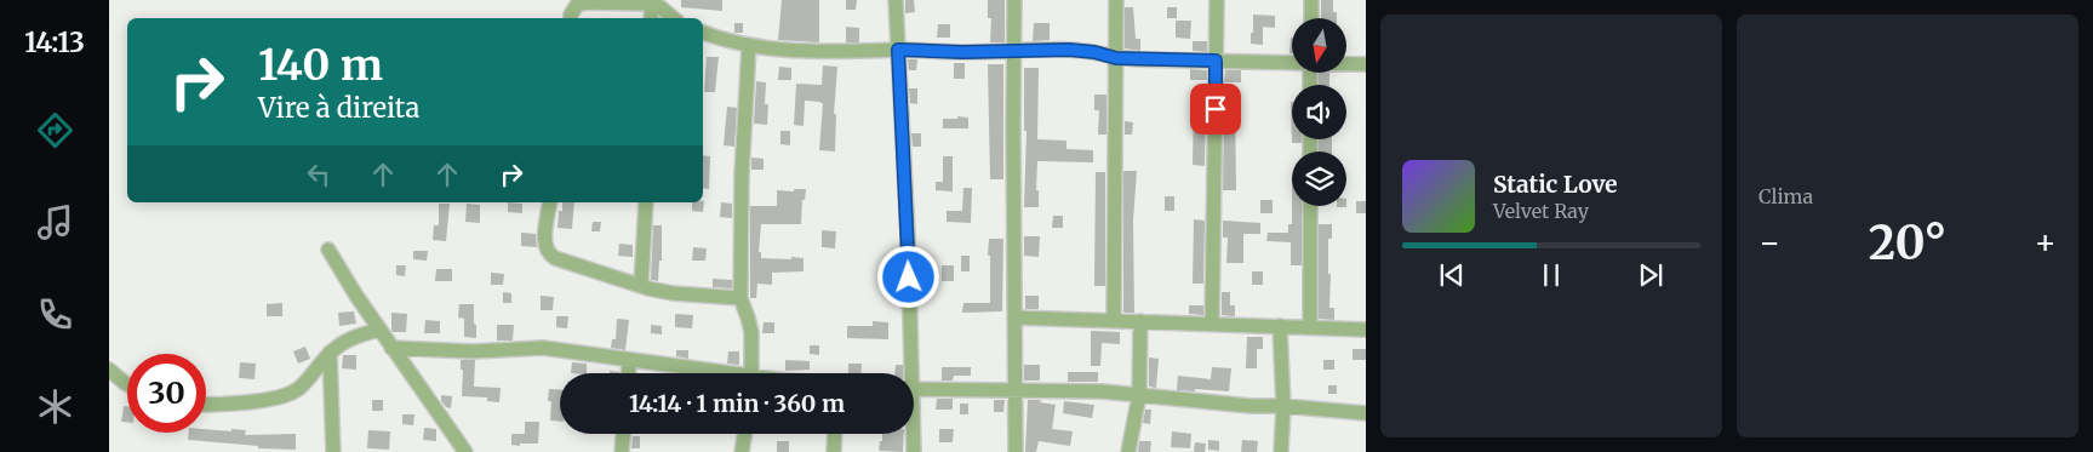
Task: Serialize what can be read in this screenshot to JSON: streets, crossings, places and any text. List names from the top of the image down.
{
  "north": "bottom",
  "page": {
    "tabs": "14:13",
    "tile": "Clima",
    "turn": ["140 m", "Vire à direita"],
    "song": ["Static Love", "Velvet Ray"],
    "heat": ["−", "20°", "+"],
    "limit": "30",
    "trip": "14:14 · 1 min · 360 m"
  }
}
